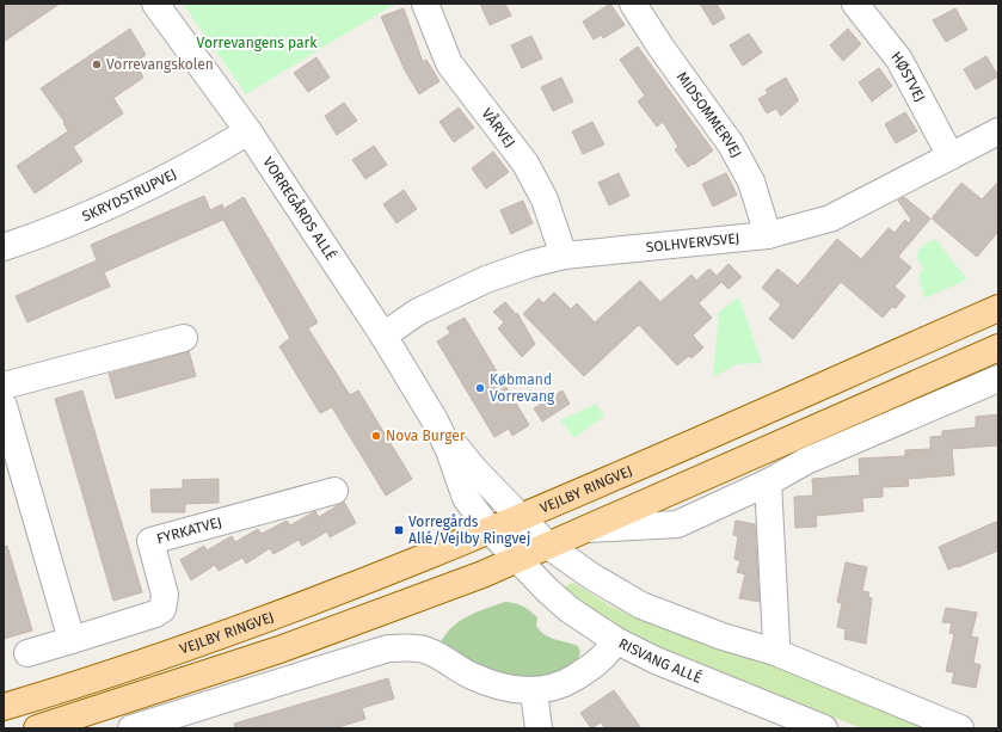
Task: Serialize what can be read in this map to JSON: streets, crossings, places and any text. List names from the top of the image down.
{
  "streets": {
    "main road": ["VEJLBY RINGVEJ"],
    "street": [
      "HØSTVEJ",
      "MIDSOMMERVEJ",
      "VÅRVEJ",
      "SKRYDSTRUPVEJ",
      "VORREGÅRDS ALLÉ",
      "SOLHVERVSVEJ",
      "FYRKATVEJ",
      "RISVANG ALLÉ"
    ]
  },
  "crossings": [
    ["HØSTVEJ", "SOLHVERVSVEJ"],
    ["MIDSOMMERVEJ", "SOLHVERVSVEJ"],
    ["VÅRVEJ", "SOLHVERVSVEJ"],
    ["SKRYDSTRUPVEJ", "VORREGÅRDS ALLÉ"],
    ["VORREGÅRDS ALLÉ", "SOLHVERVSVEJ"],
    ["VORREGÅRDS ALLÉ", "VEJLBY RINGVEJ"],
    ["VORREGÅRDS ALLÉ", "RISVANG ALLÉ"],
    ["VEJLBY RINGVEJ", "RISVANG ALLÉ"]
  ],
  "parks": ["Vorrevangens park"],
  "places": {
    "other": ["Vorrevangskolen", "Købmand Vorrevang", "Nova Burger"],
    "transit": ["Vorregårds Allé/Vejlby Ringvej"]
  }
}
